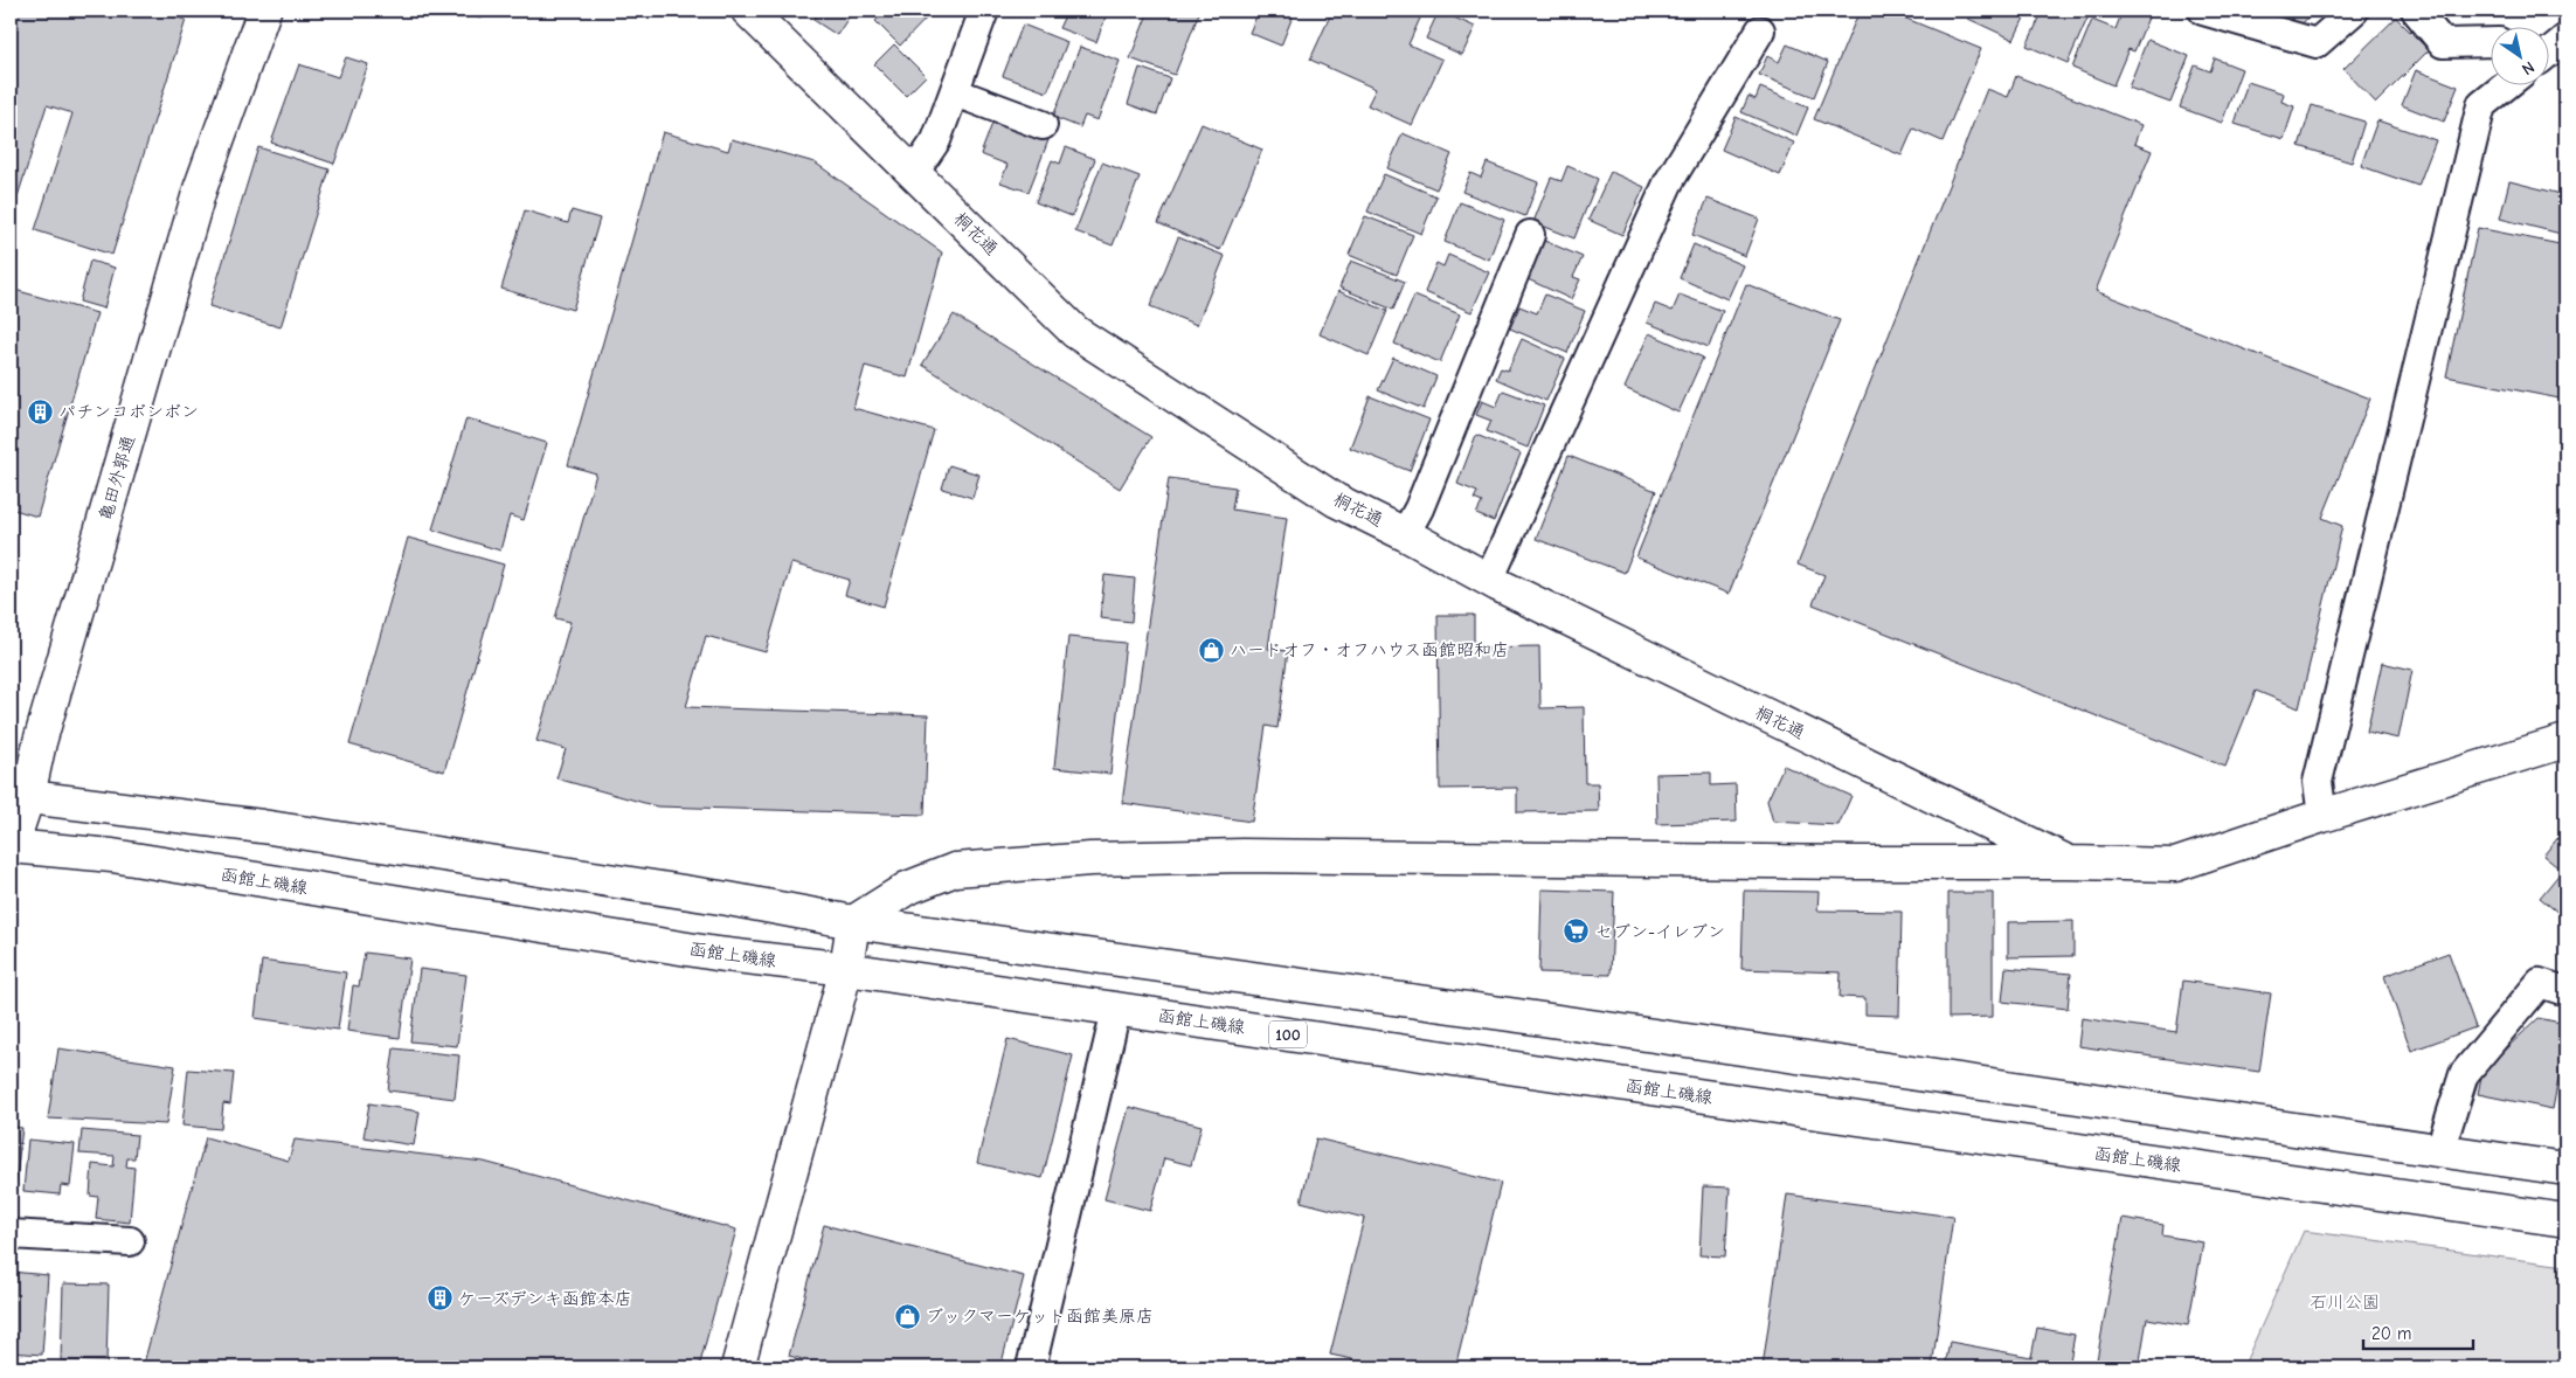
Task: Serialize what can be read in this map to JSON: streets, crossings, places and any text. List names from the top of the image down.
{
  "streets": {
    "main road": [
      "桐花通",
      "亀田外郭通",
      "函館上磯線",
      "100"
    ]
  },
  "crossings": [
    ["亀田外郭通", "函館上磯線"]
  ],
  "parks": ["石川公園"],
  "places": {
    "building": ["パチンコボンボン", "ケーズデンキ函館本店"],
    "shop": ["ハードオフ・オフハウス函館昭和店", "ブックマーケット函館美原店"],
    "supermarket": ["セブン-イレブン"]
  },
  "scale_bar": "20 m",
  "north": "bottom right"
}
